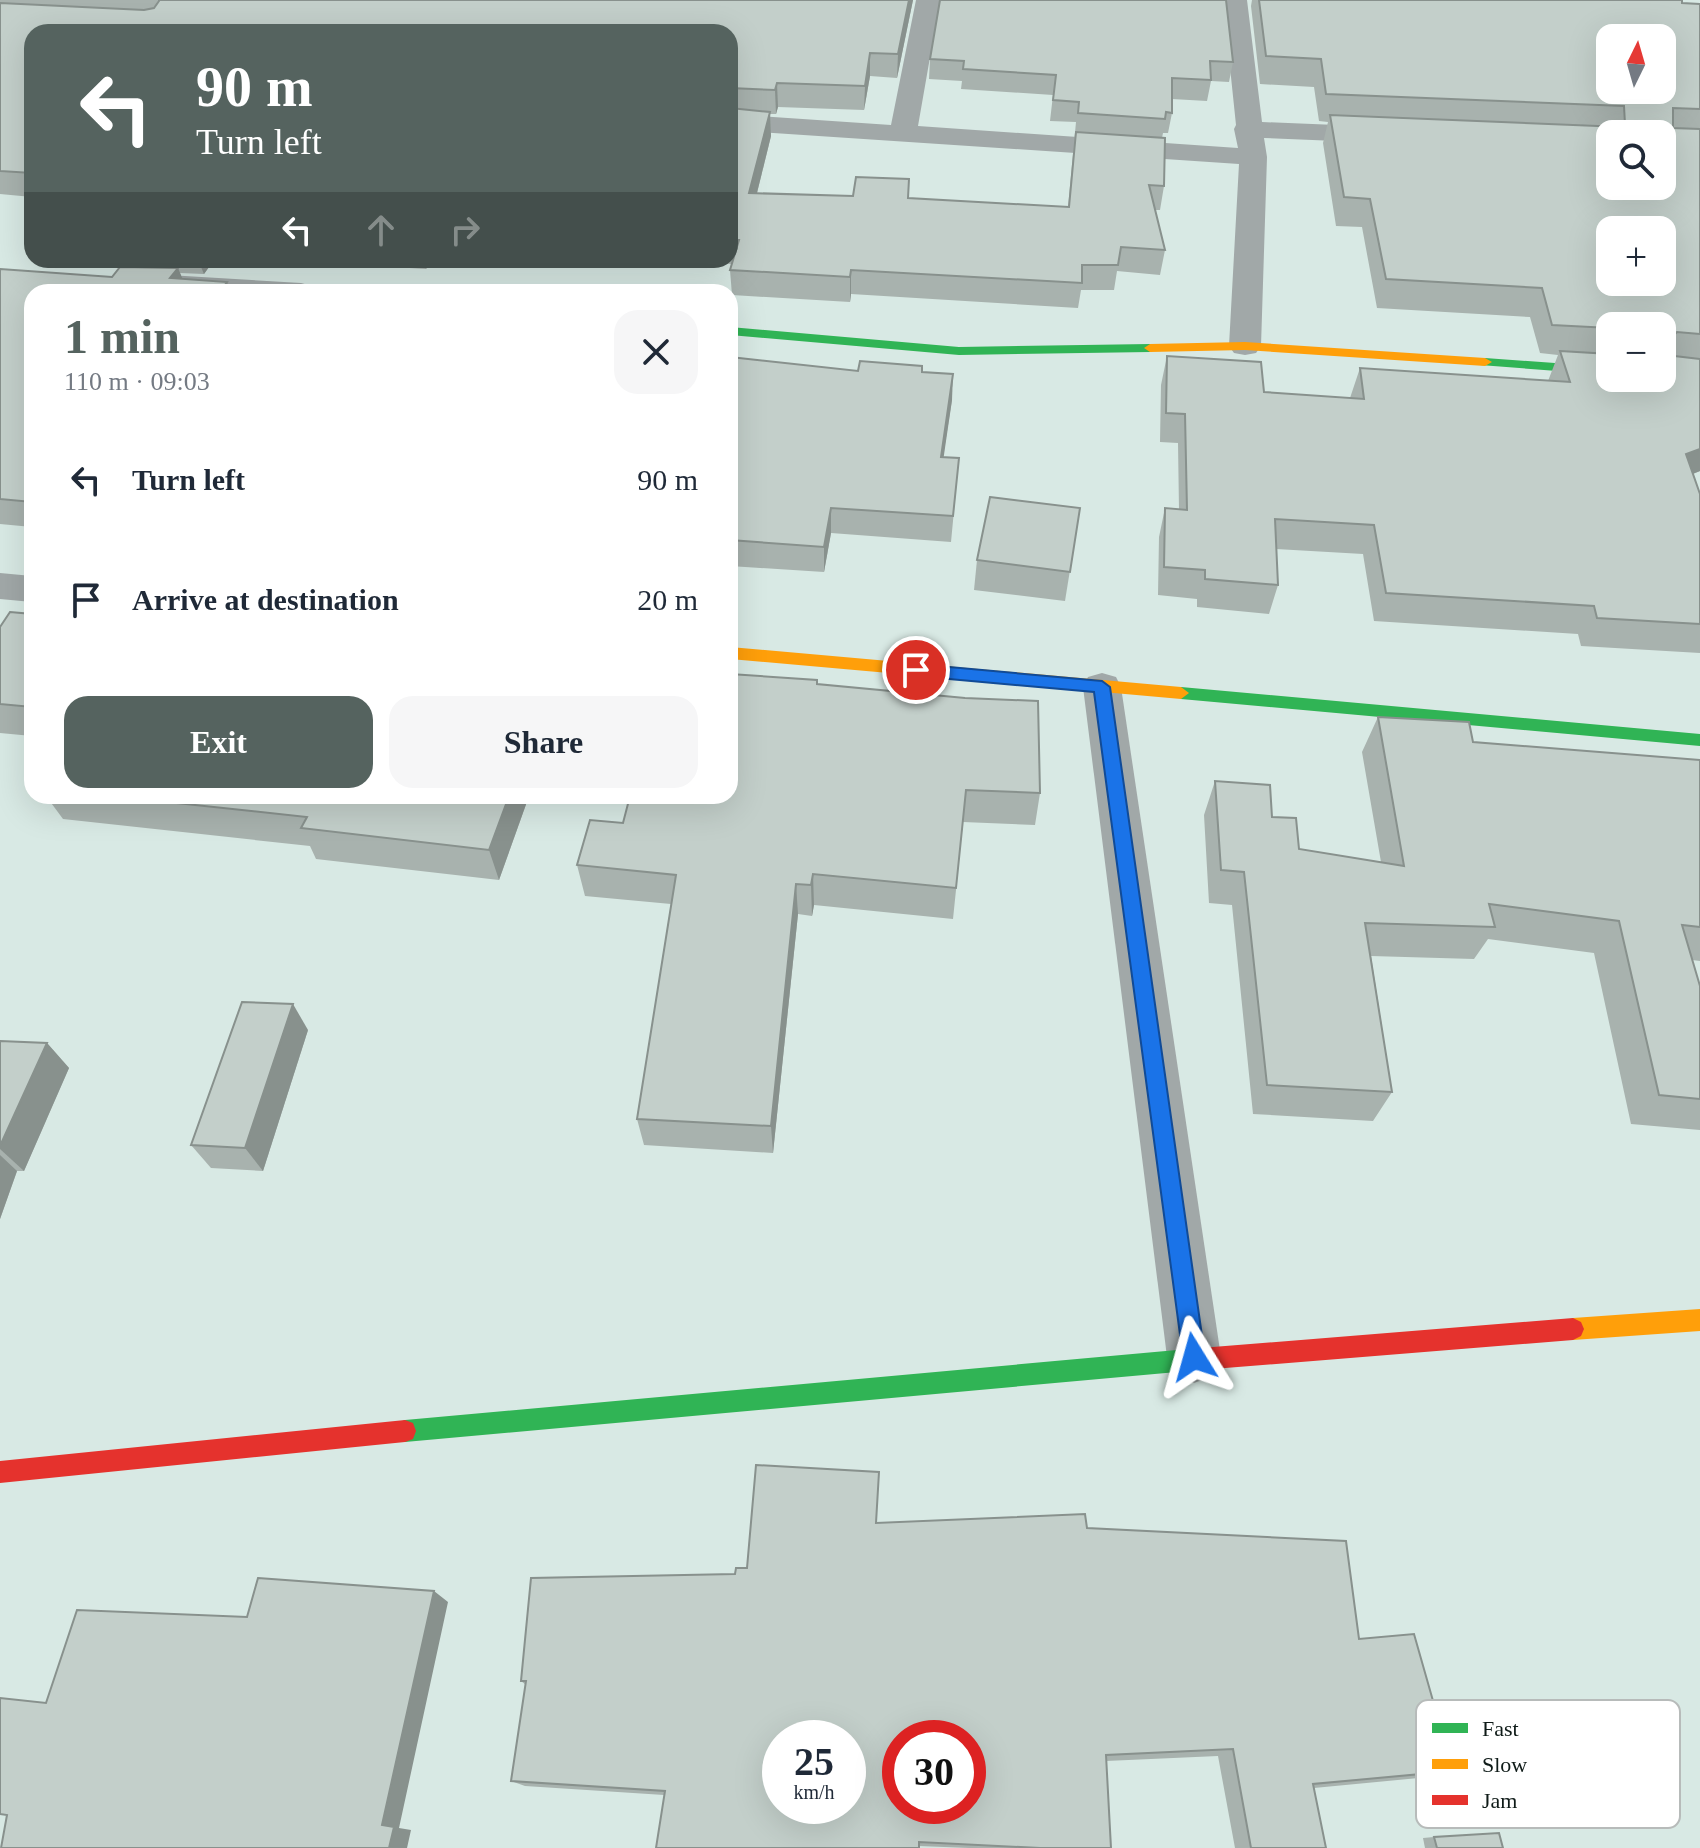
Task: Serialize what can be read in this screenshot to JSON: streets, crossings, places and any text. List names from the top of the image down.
{
  "legend": ["Fast", "Slow", "Jam"],
  "north": "top",
  "page": {
    "map_buttons": ["+", "−"],
    "turn": ["90 m", "Turn left"],
    "heading": ["1 min", "110 m · 09:03"],
    "list": [
      {
        "name": "Turn left",
        "value": "90 m"
      },
      {
        "name": "Arrive at destination",
        "value": "20 m"
      }
    ],
    "buttons": ["Exit", "Share"],
    "speed": "25 km/h",
    "limit": "30"
  }
}
